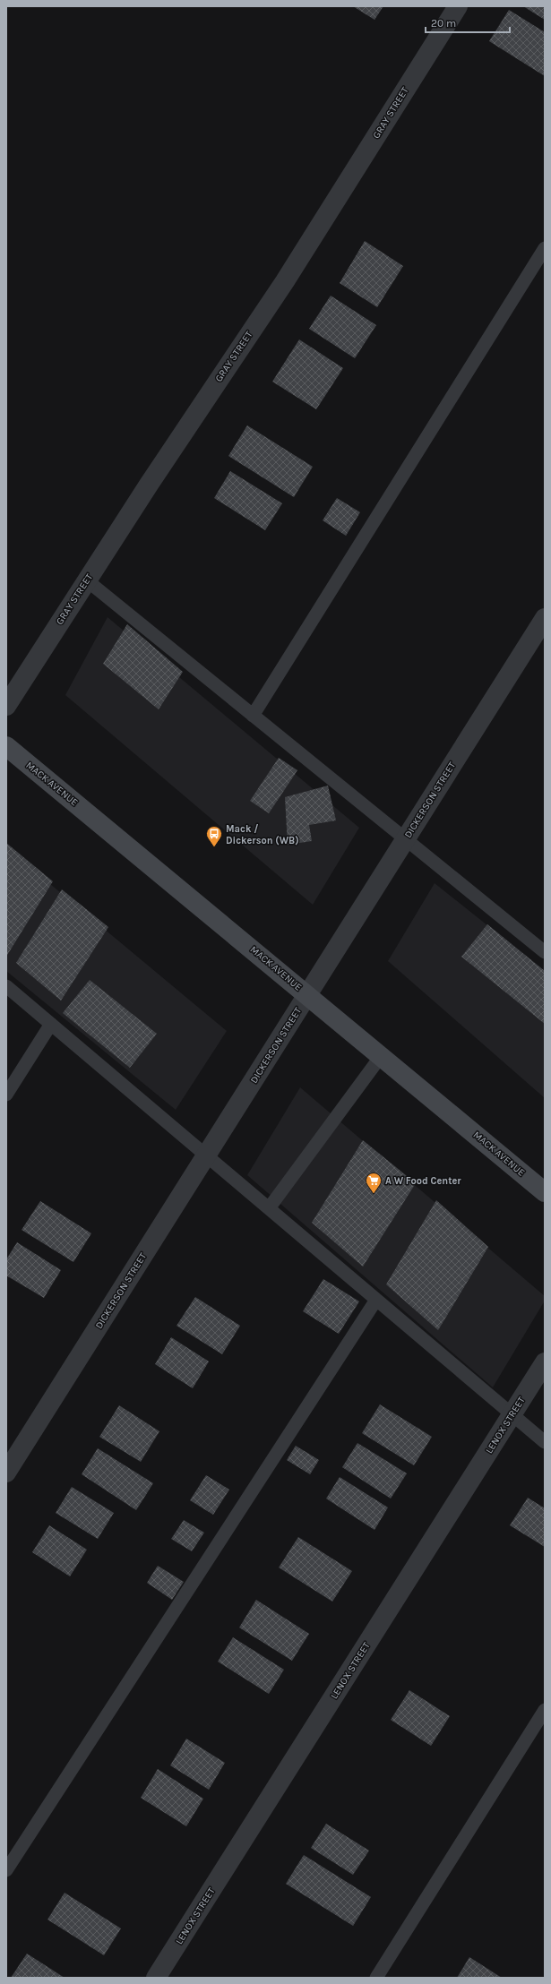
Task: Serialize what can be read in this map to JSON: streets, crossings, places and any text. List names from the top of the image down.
{
  "streets": {
    "main road": ["MACK AVENUE"],
    "street": ["GRAY STREET", "DICKERSON STREET", "LENOX STREET"]
  },
  "crossings": [
    ["MACK AVENUE", "DICKERSON STREET"]
  ],
  "places": {
    "bus stop": ["Mack / Dickerson (WB)"],
    "supermarket": ["A W Food Center"]
  },
  "scale_bar": "20 m"
}
